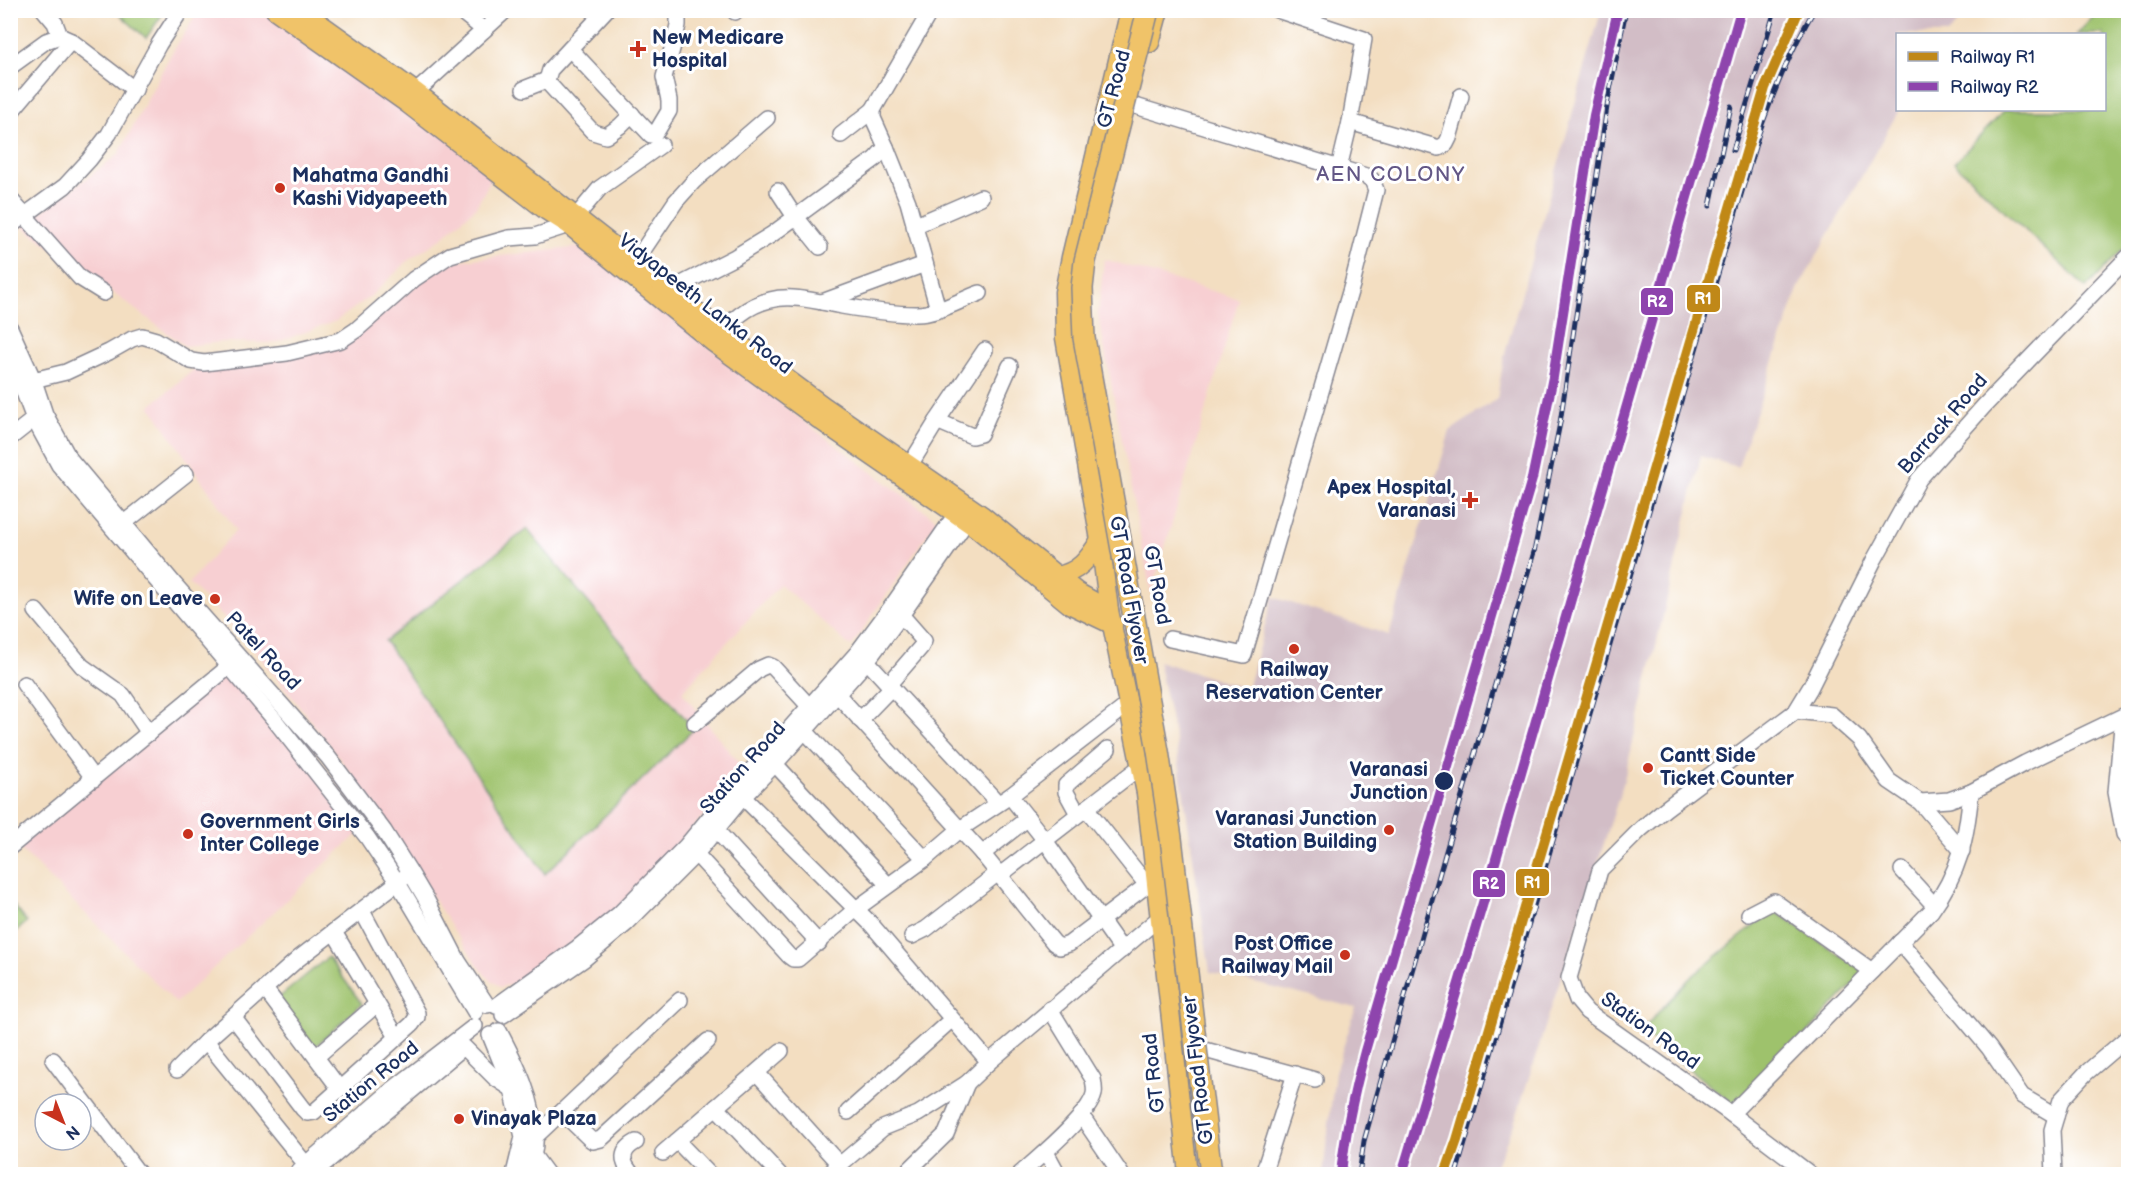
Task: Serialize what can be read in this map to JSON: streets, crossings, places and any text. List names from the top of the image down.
{
  "streets": {
    "highway": ["GT Road Flyover"],
    "main road": ["GT Road", "Vidyapeeth Lanka Road"],
    "street": ["Barrack Road", "Patel Road", "Station Road"]
  },
  "crossings": [
    ["GT Road", "Vidyapeeth Lanka Road"],
    ["GT Road", "GT Road Flyover"],
    ["Vidyapeeth Lanka Road", "Station Road"],
    ["Barrack Road", "Station Road"],
    ["Patel Road", "Station Road"]
  ],
  "districts": ["AEN COLONY"],
  "places": {
    "health": ["New Medicare Hospital", "Apex Hospital, Varanasi"],
    "other": [
      "Mahatma Gandhi Kashi Vidyapeeth",
      "Wife on Leave",
      "Railway Reservation Center",
      "Cantt Side Ticket Counter",
      "Varanasi Junction",
      "Varanasi Junction Station Building",
      "Government Girls Inter College",
      "Post Office Railway Mail",
      "Vinayak Plaza"
    ]
  },
  "lines": ["rail line R1", "rail line R2"],
  "legend": ["Railway R1", "Railway R2"],
  "north": "bottom right"
}
